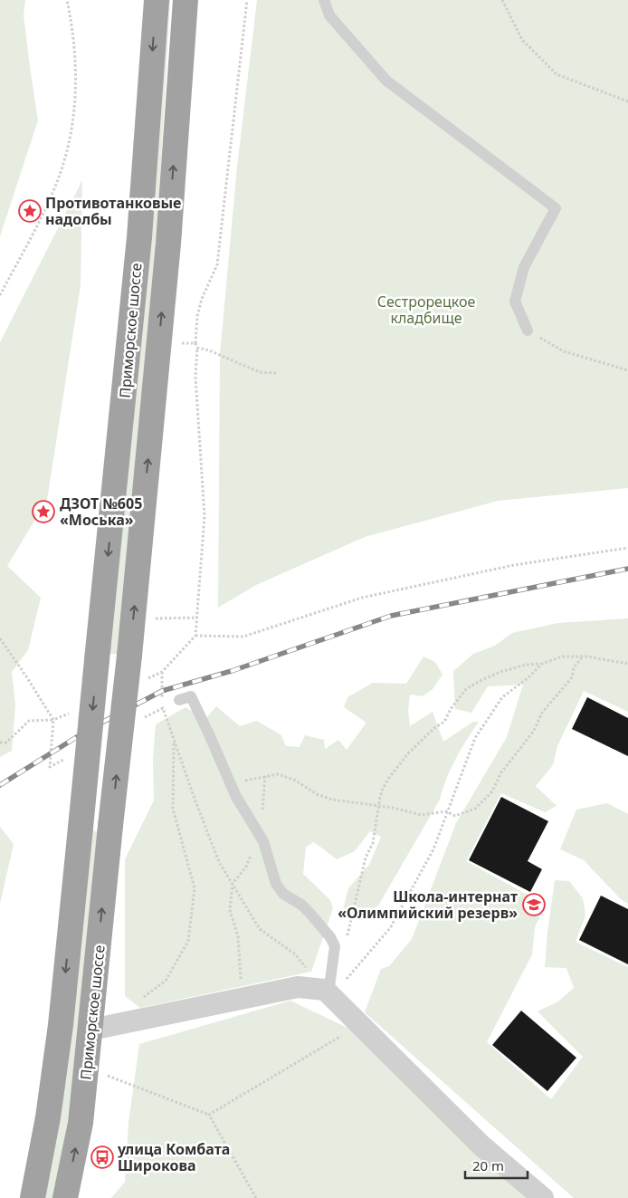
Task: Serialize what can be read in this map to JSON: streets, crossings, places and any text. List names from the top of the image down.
{
  "streets": {
    "highway": ["Приморское шоссе"]
  },
  "parks": ["Сестрорецкое кладбище"],
  "places": {
    "place": ["Противотанковые надолбы", "ДЗОТ №605 «Моська»"],
    "school or university": ["Школа-интернат «Олимпийский резерв»"],
    "bus stop": ["улица Комбата Широкова"]
  },
  "scale_bar": "20 m"
}
